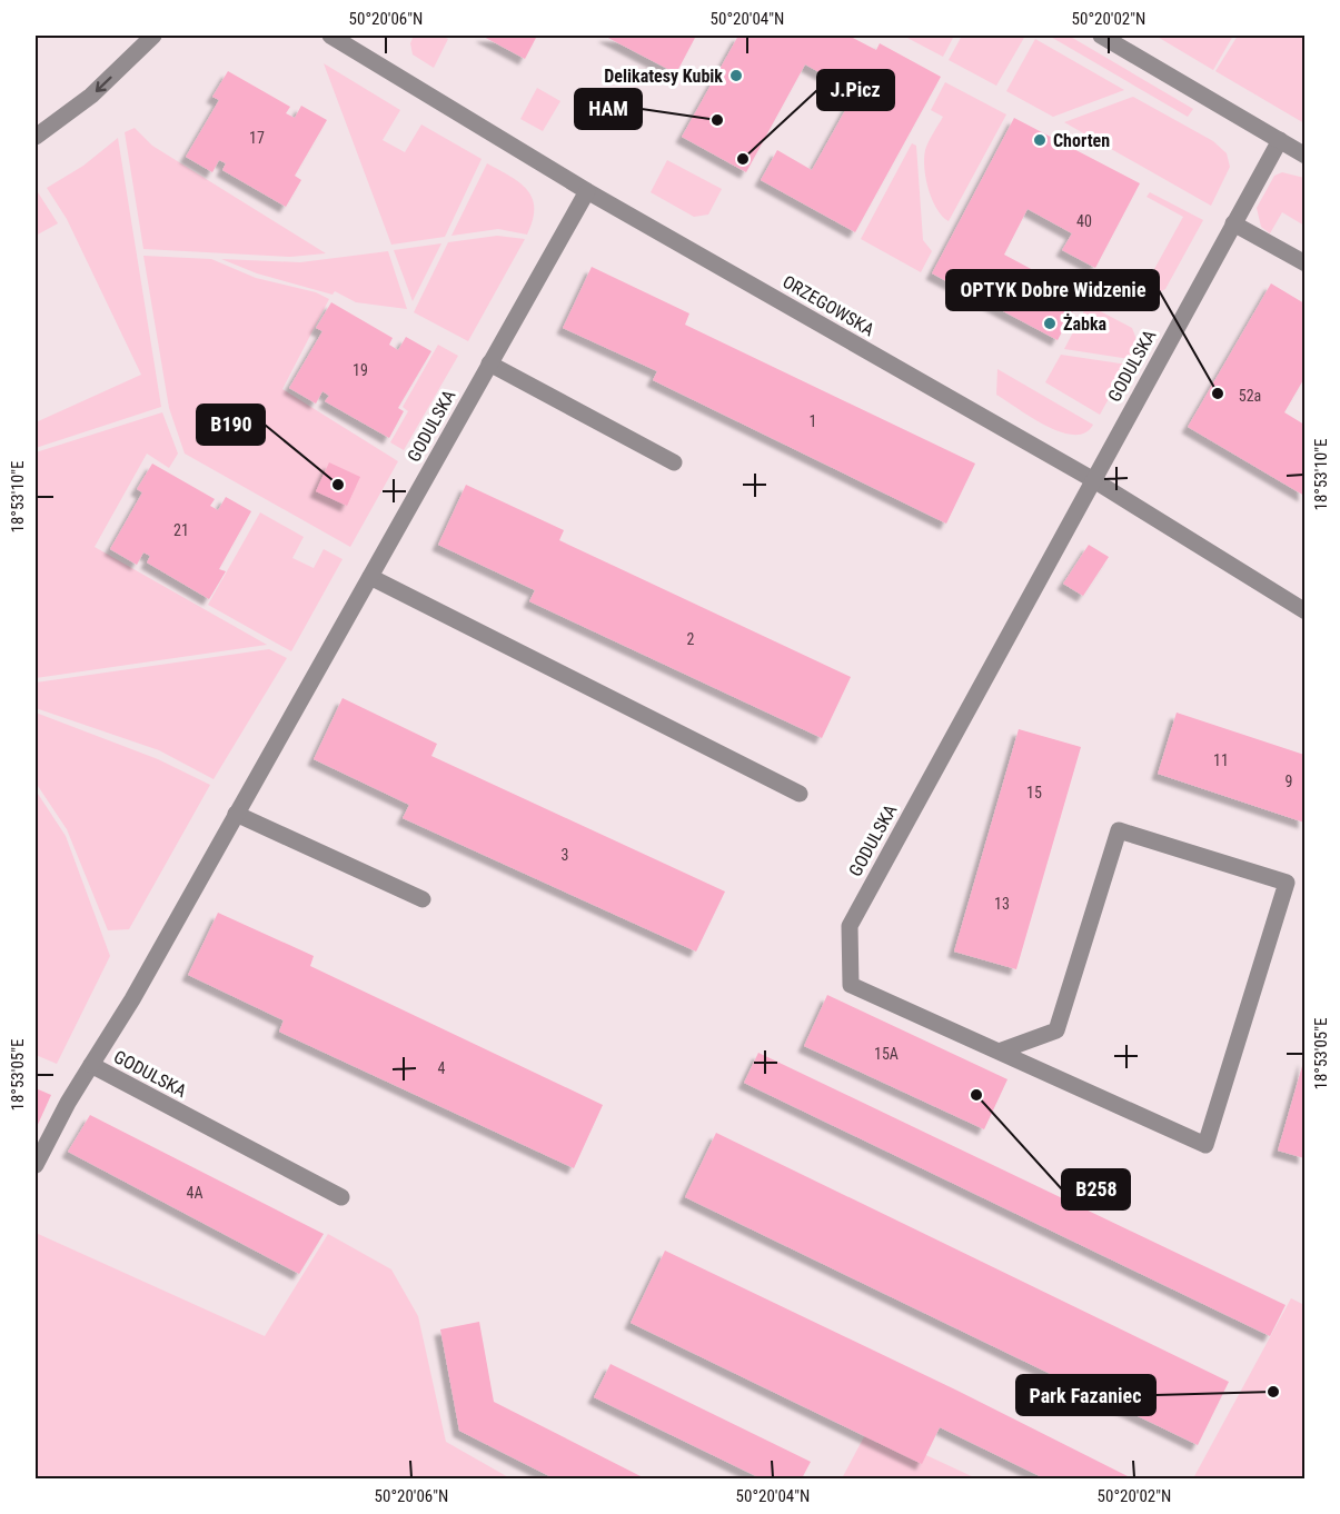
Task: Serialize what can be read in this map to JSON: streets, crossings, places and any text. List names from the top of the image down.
{
  "streets": {
    "street": ["ORZEGOWSKA", "GODULSKA"]
  },
  "crossings": [
    ["ORZEGOWSKA", "GODULSKA"]
  ],
  "places": [
    "Delikatesy Kubik",
    "HAM",
    "Chorten",
    "J.Picz",
    "Żabka",
    "OPTYK Dobre Widzenie",
    "B190",
    "B258",
    "Park Fazaniec"
  ],
  "house_numbers": [
    "17",
    "40",
    "19",
    "52a",
    "1",
    "21",
    "2",
    "11",
    "9",
    "15",
    "3",
    "13",
    "15A",
    "4",
    "4A"
  ],
  "coordinates": [
    "50°20'06\"N",
    "50°20'04\"N",
    "50°20'02\"N",
    "18°53'10\"E",
    "18°53'05\"E"
  ]
}
